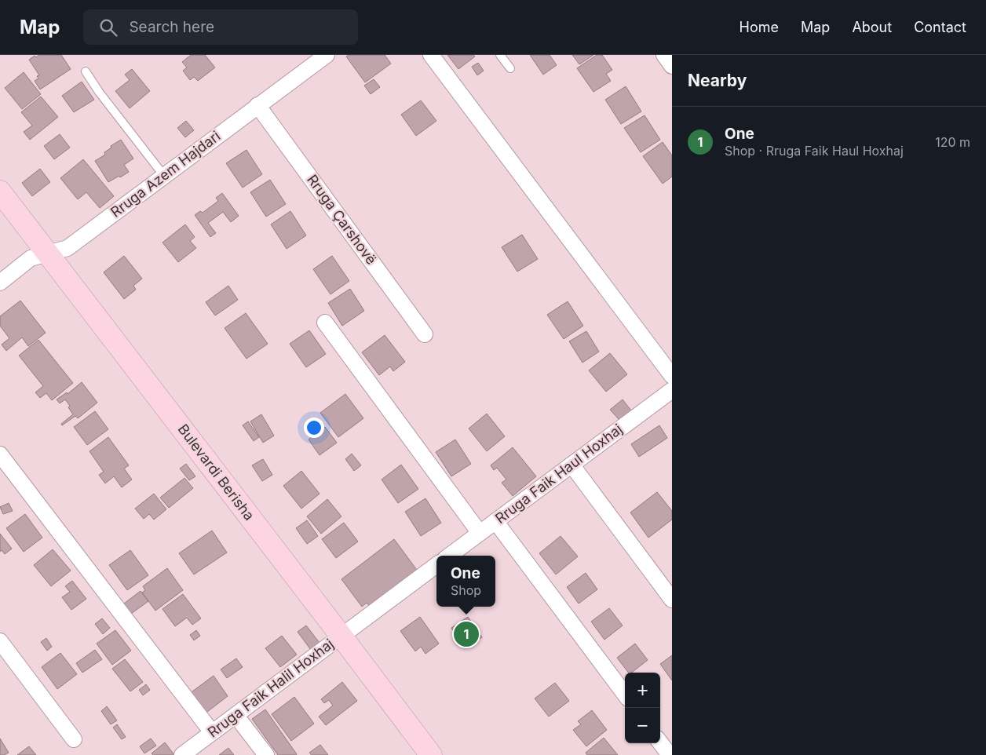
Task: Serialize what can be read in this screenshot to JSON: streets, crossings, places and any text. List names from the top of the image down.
{
  "streets": {
    "main road": ["Bulevardi Berisha"],
    "street": [
      "Rruga Azem Hajdari",
      "Rruga Çarshovë",
      "Rruga Faik Haul Hoxhaj",
      "Rruga Faik Halil Hoxhaj"
    ]
  },
  "crossings": [
    ["Rruga Azem Hajdari", "Rruga Çarshovë"],
    ["Rruga Azem Hajdari", "Bulevardi Berisha"],
    ["Bulevardi Berisha", "Rruga Faik Halil Hoxhaj"]
  ],
  "page": {
    "header": "Map",
    "search": "Search here",
    "nav": [
      "Home",
      "Map",
      "About",
      "Contact"
    ],
    "heading": "Nearby",
    "list": [
      {
        "mark": "1",
        "name": "One",
        "note": "Shop · Rruga Faik Haul Hoxhaj",
        "value": "120 m"
      }
    ],
    "popup": ["One", "Shop"],
    "pins": "1",
    "map_buttons": ["+", "−"]
  }
}
